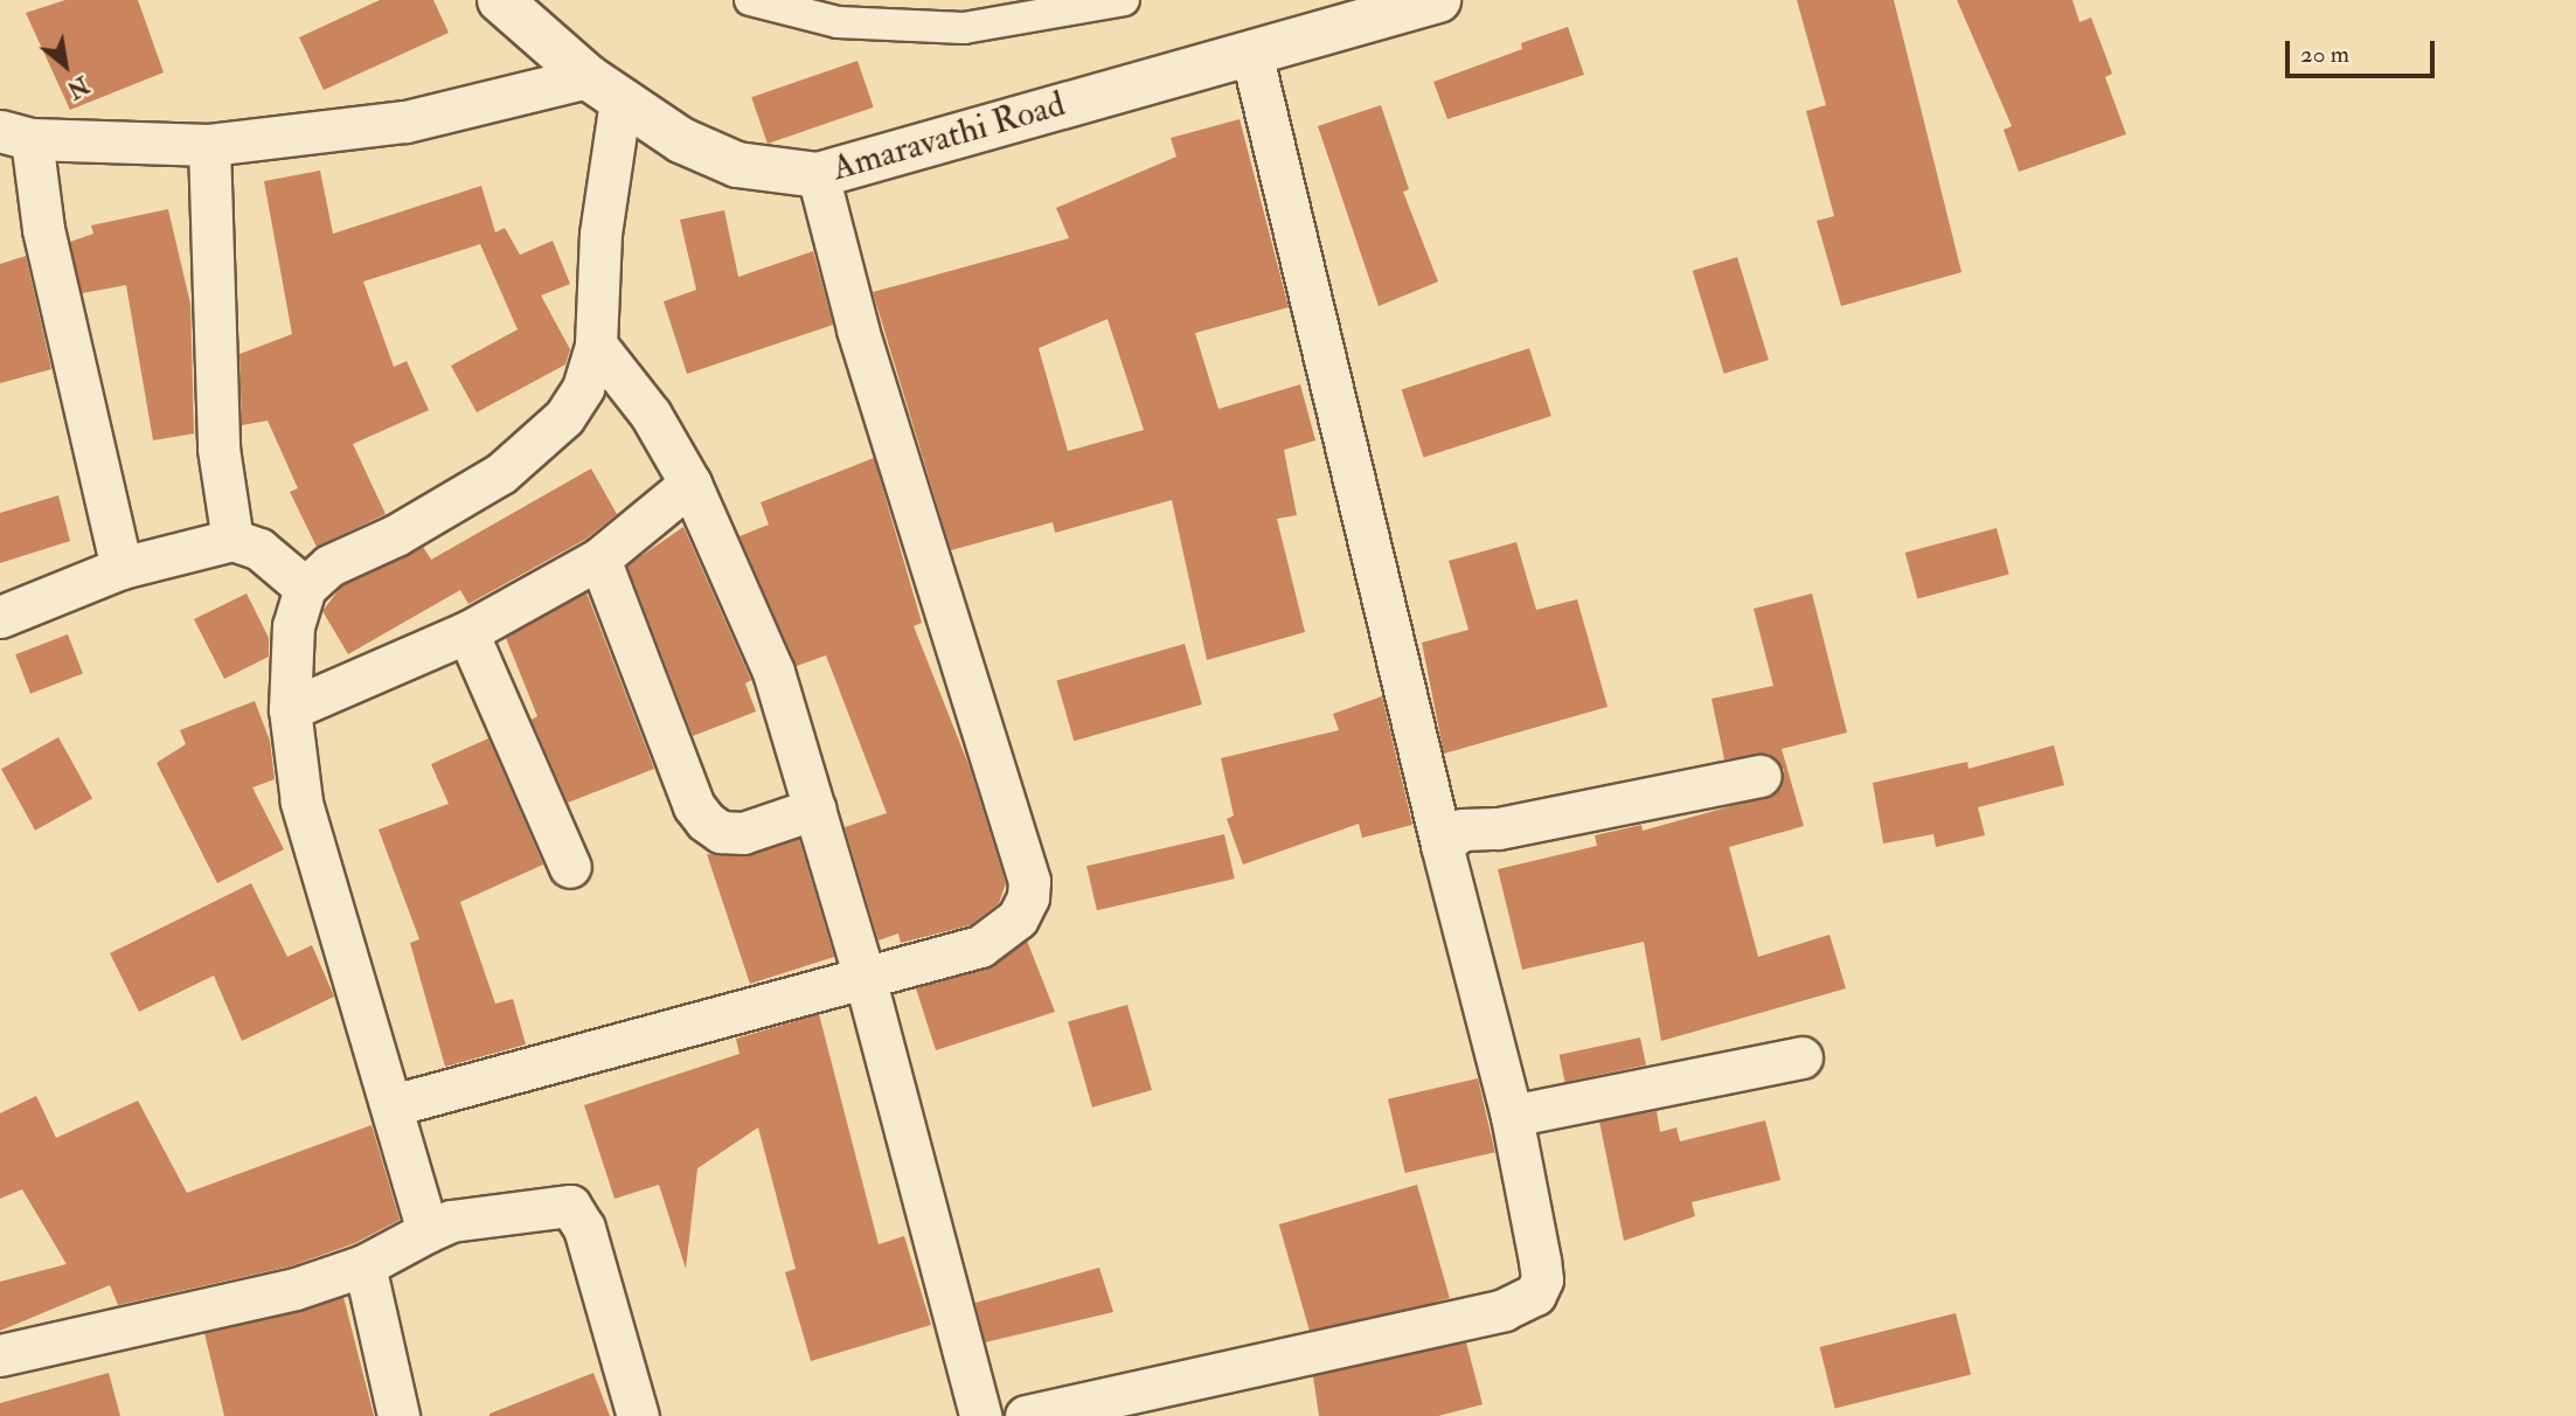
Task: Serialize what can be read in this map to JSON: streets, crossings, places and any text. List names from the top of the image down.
{
  "streets": {
    "main road": ["Amaravathi Road"]
  },
  "scale_bar": "20 m",
  "north": "bottom right"
}
